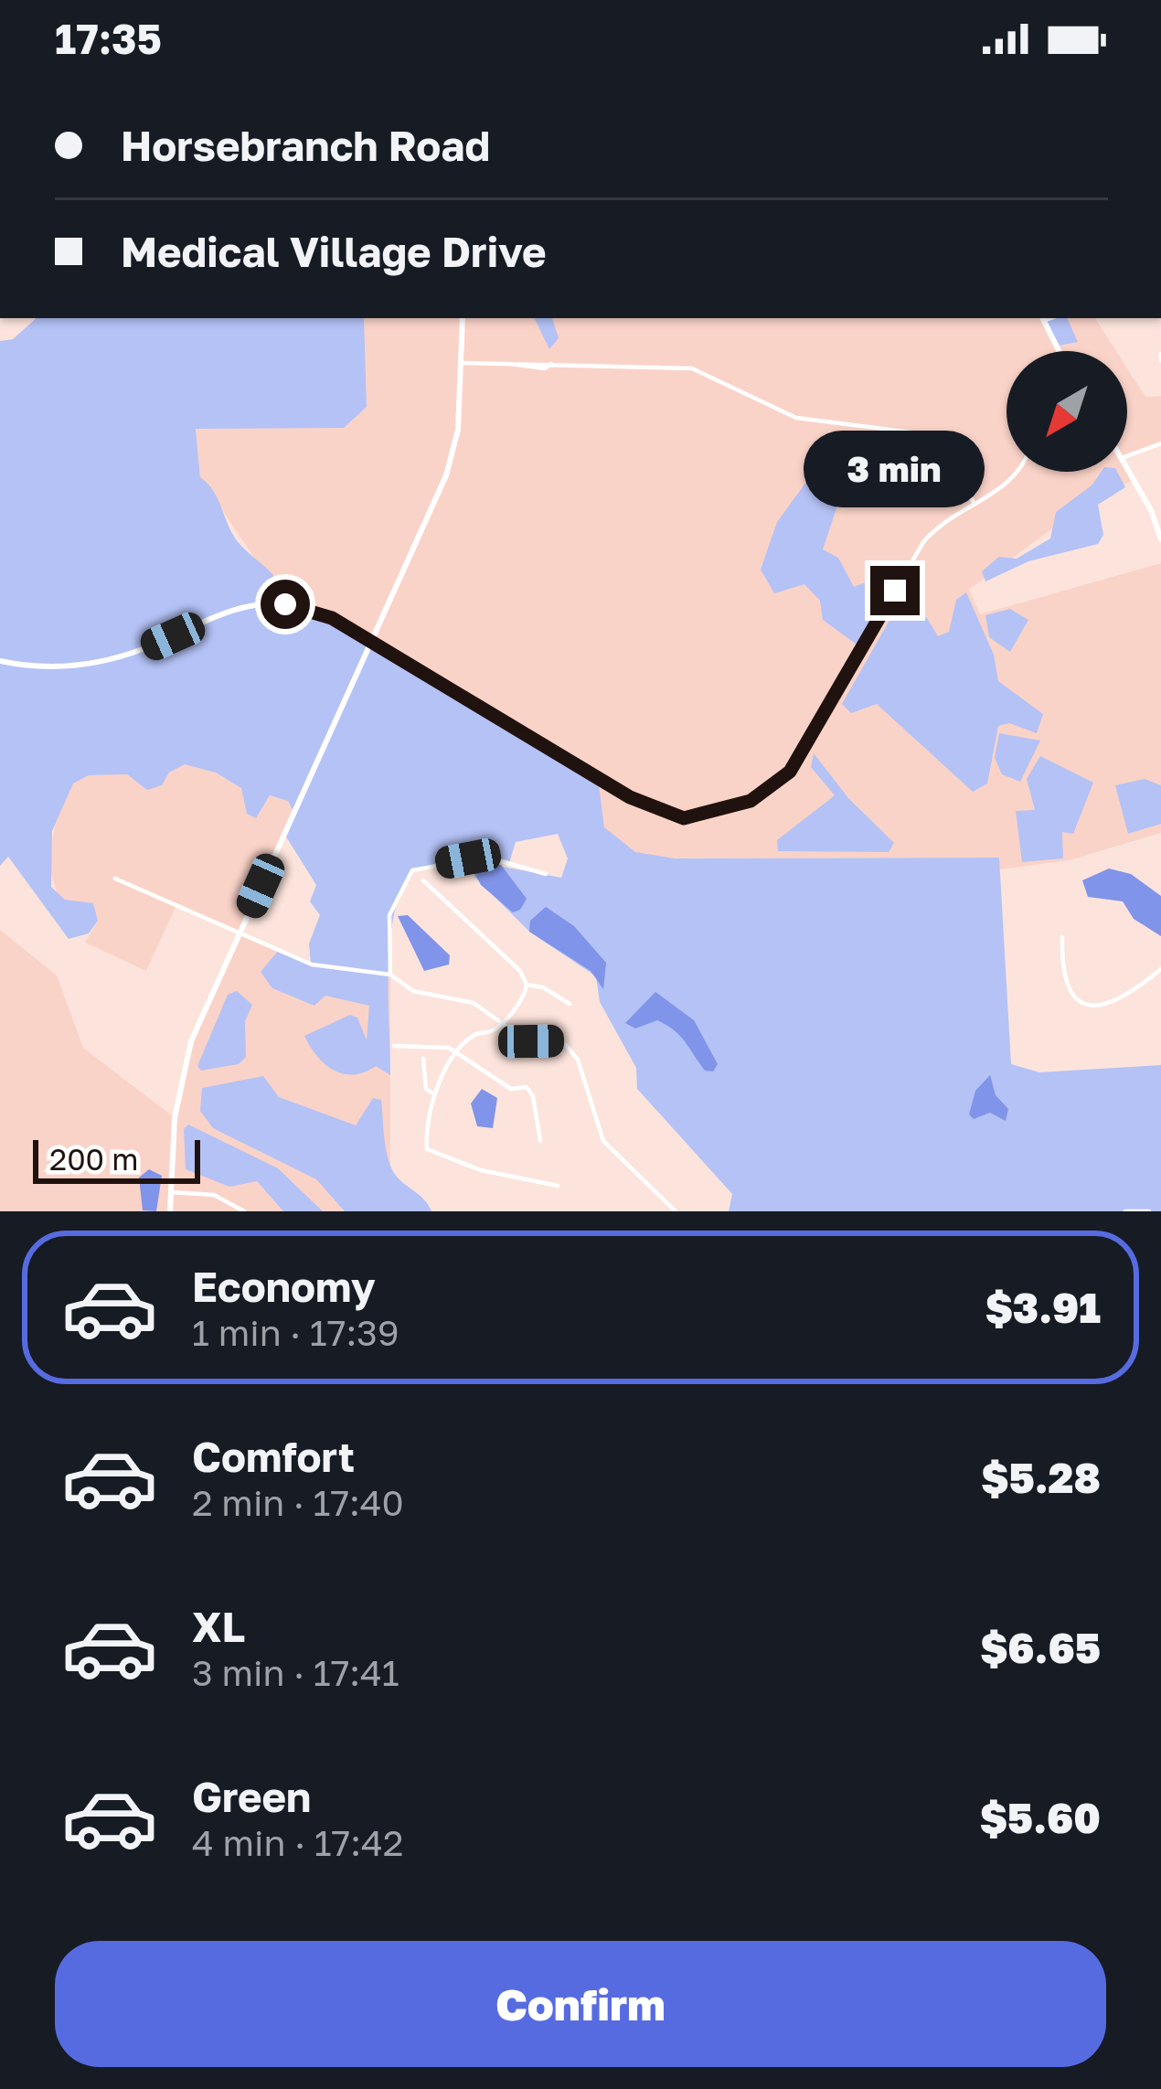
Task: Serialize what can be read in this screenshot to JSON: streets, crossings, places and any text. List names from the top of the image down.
{
  "scale_bar": "200 m",
  "north": "bottom left",
  "page": {
    "status": "17:35",
    "banner": ["Horsebranch Road", "Medical Village Drive"],
    "bubble": "3 min",
    "scale": "200 m",
    "list": [
      {
        "name": "Economy",
        "note": "1 min · 17:39",
        "value": "$3.91"
      },
      {
        "name": "Comfort",
        "note": "2 min · 17:40",
        "value": "$5.28"
      },
      {
        "name": "XL",
        "note": "3 min · 17:41",
        "value": "$6.65"
      },
      {
        "name": "Green",
        "note": "4 min · 17:42",
        "value": "$5.60"
      }
    ],
    "buttons": "Confirm"
  }
}
